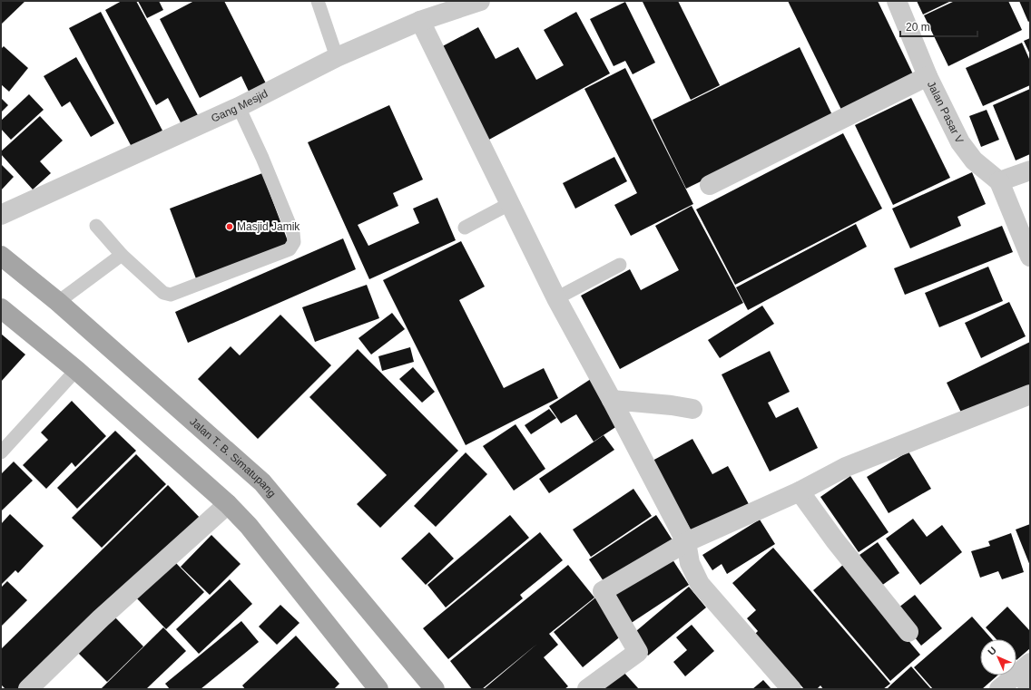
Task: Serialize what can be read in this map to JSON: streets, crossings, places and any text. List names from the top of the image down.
{
  "streets": {
    "main road": ["Jalan T. B. Simatupang"],
    "street": ["Gang Mesjid", "Jalan Pasar V"]
  },
  "places": ["Masjid Jamik"],
  "scale_bar": "20 m",
  "north": "top left"
}
